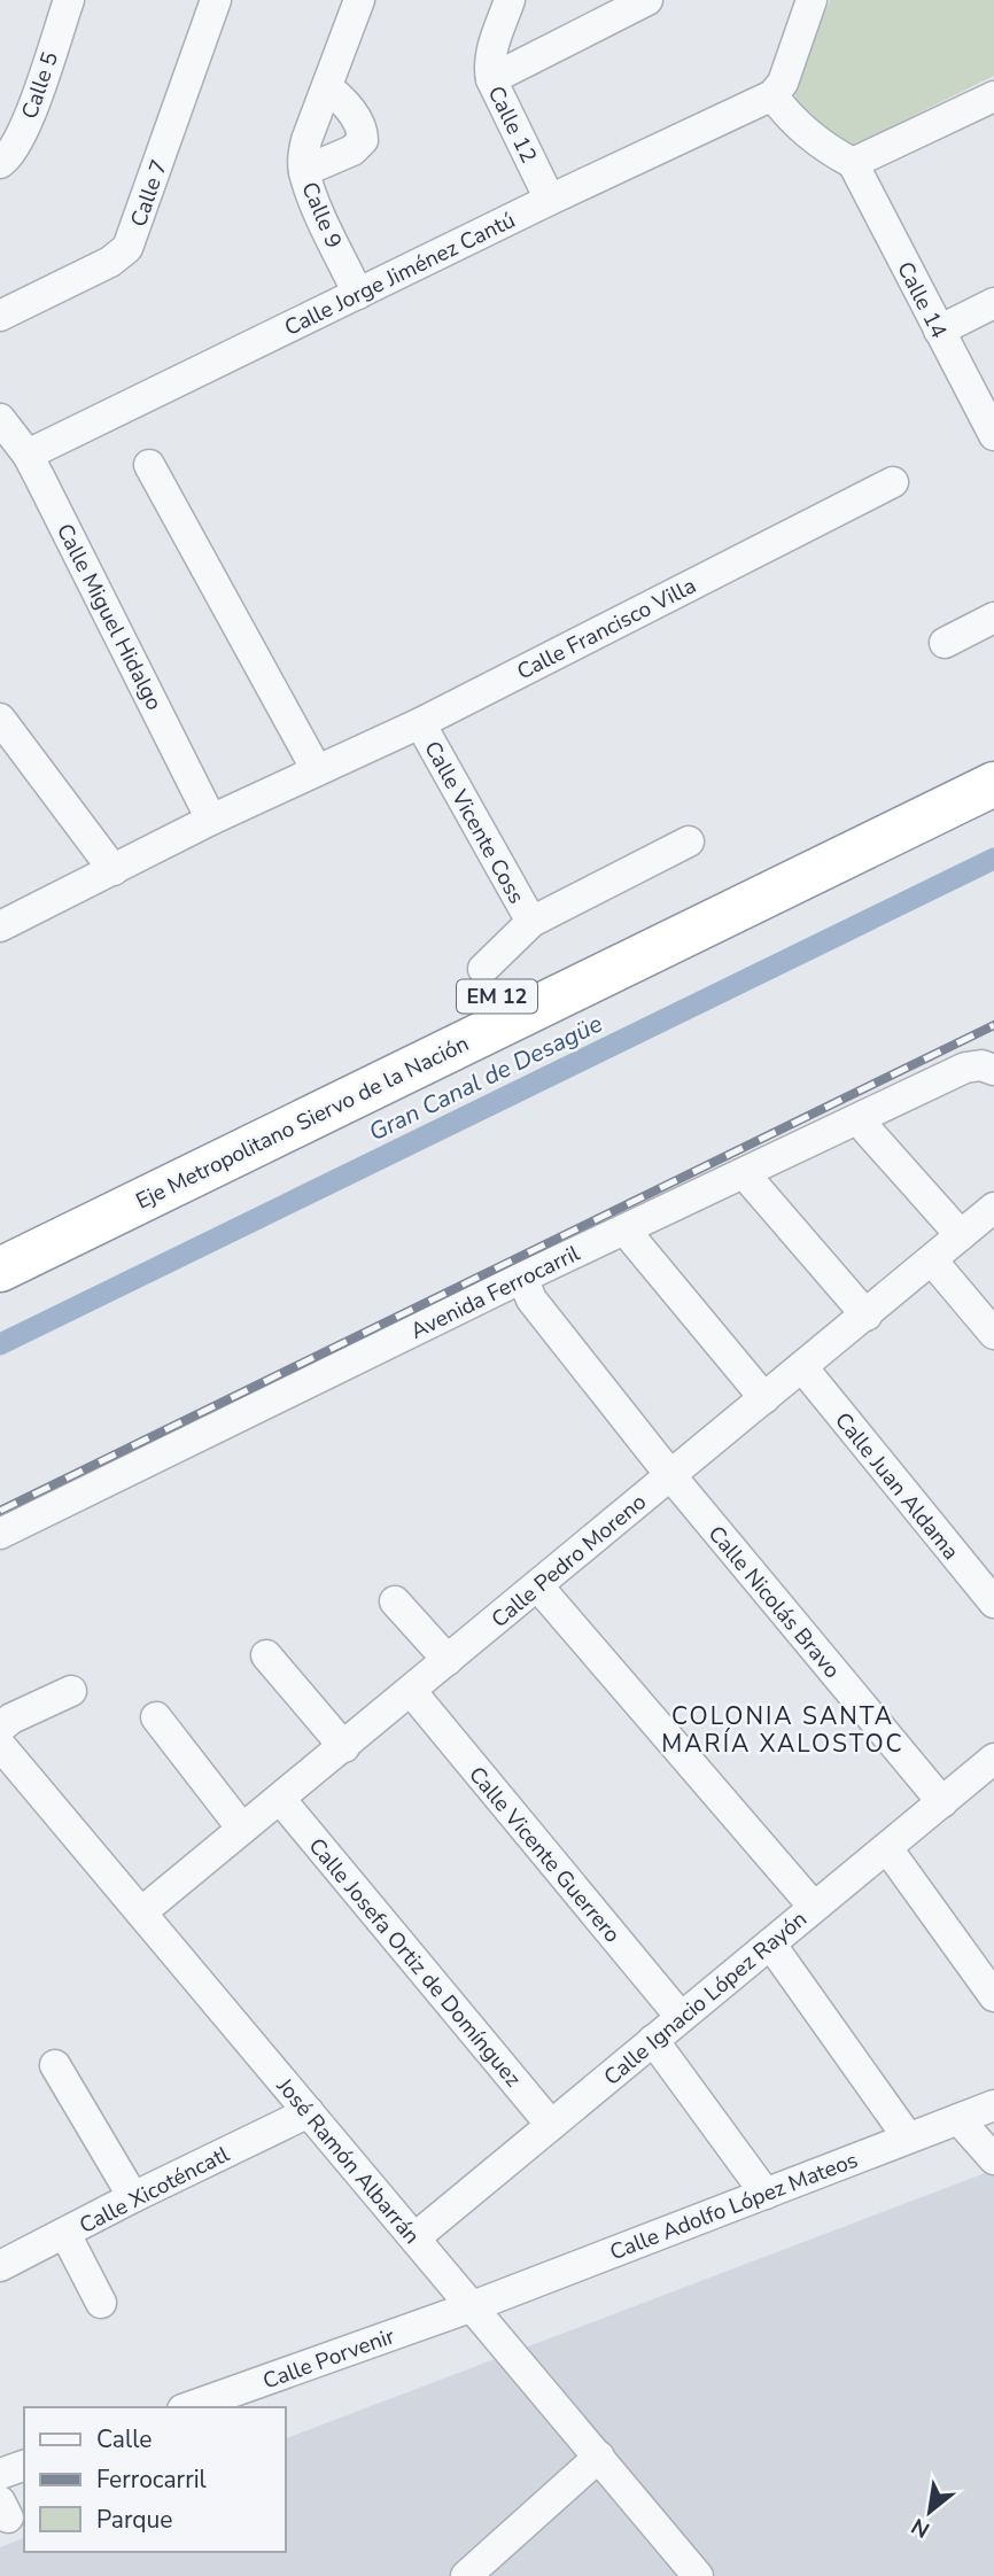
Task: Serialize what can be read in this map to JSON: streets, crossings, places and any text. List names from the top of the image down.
{
  "streets": {
    "highway": ["EM 12", "Eje Metropolitano Siervo de la Nación"],
    "street": [
      "Calle 5",
      "Calle 12",
      "Calle 7",
      "Calle 9",
      "Calle Jorge Jiménez Cantú",
      "Calle 14",
      "Calle Miguel Hidalgo",
      "Calle Francisco Villa",
      "Calle Vicente Coss",
      "Avenida Ferrocarril",
      "Calle Juan Aldama",
      "Calle Pedro Moreno",
      "Calle Nicolás Bravo",
      "Calle Vicente Guerrero",
      "Calle Josefa Ortiz de Domínguez",
      "Calle Ignacio López Rayón",
      "José Ramón Albarrán",
      "Calle Xicoténcatl",
      "Calle Adolfo López Mateos",
      "Calle Porvenir"
    ]
  },
  "crossings": [
    ["Calle 12", "Calle Jorge Jiménez Cantú"],
    ["Calle 9", "Calle Jorge Jiménez Cantú"],
    ["Calle Jorge Jiménez Cantú", "Calle Miguel Hidalgo"],
    ["Calle Miguel Hidalgo", "Calle Francisco Villa"],
    ["Calle Francisco Villa", "Calle Vicente Coss"],
    ["Avenida Ferrocarril", "Calle Nicolás Bravo"],
    ["Calle Juan Aldama", "Calle Pedro Moreno"],
    ["Calle Pedro Moreno", "Calle Nicolás Bravo"],
    ["Calle Pedro Moreno", "Calle Vicente Guerrero"],
    ["Calle Pedro Moreno", "Calle Josefa Ortiz de Domínguez"],
    ["Calle Pedro Moreno", "José Ramón Albarrán"],
    ["Calle Nicolás Bravo", "Calle Ignacio López Rayón"],
    ["Calle Vicente Guerrero", "Calle Ignacio López Rayón"],
    ["Calle Josefa Ortiz de Domínguez", "Calle Ignacio López Rayón"],
    ["Calle Ignacio López Rayón", "José Ramón Albarrán"],
    ["José Ramón Albarrán", "Calle Xicoténcatl"],
    ["José Ramón Albarrán", "Calle Adolfo López Mateos"],
    ["José Ramón Albarrán", "Calle Porvenir"],
    ["Calle Adolfo López Mateos", "Calle Porvenir"]
  ],
  "districts": ["COLONIA SANTA MARÍA XALOSTOC"],
  "water": ["Gran Canal de Desagüe"],
  "legend": ["Calle", "Ferrocarril", "Parque"],
  "north": "bottom left"
}
